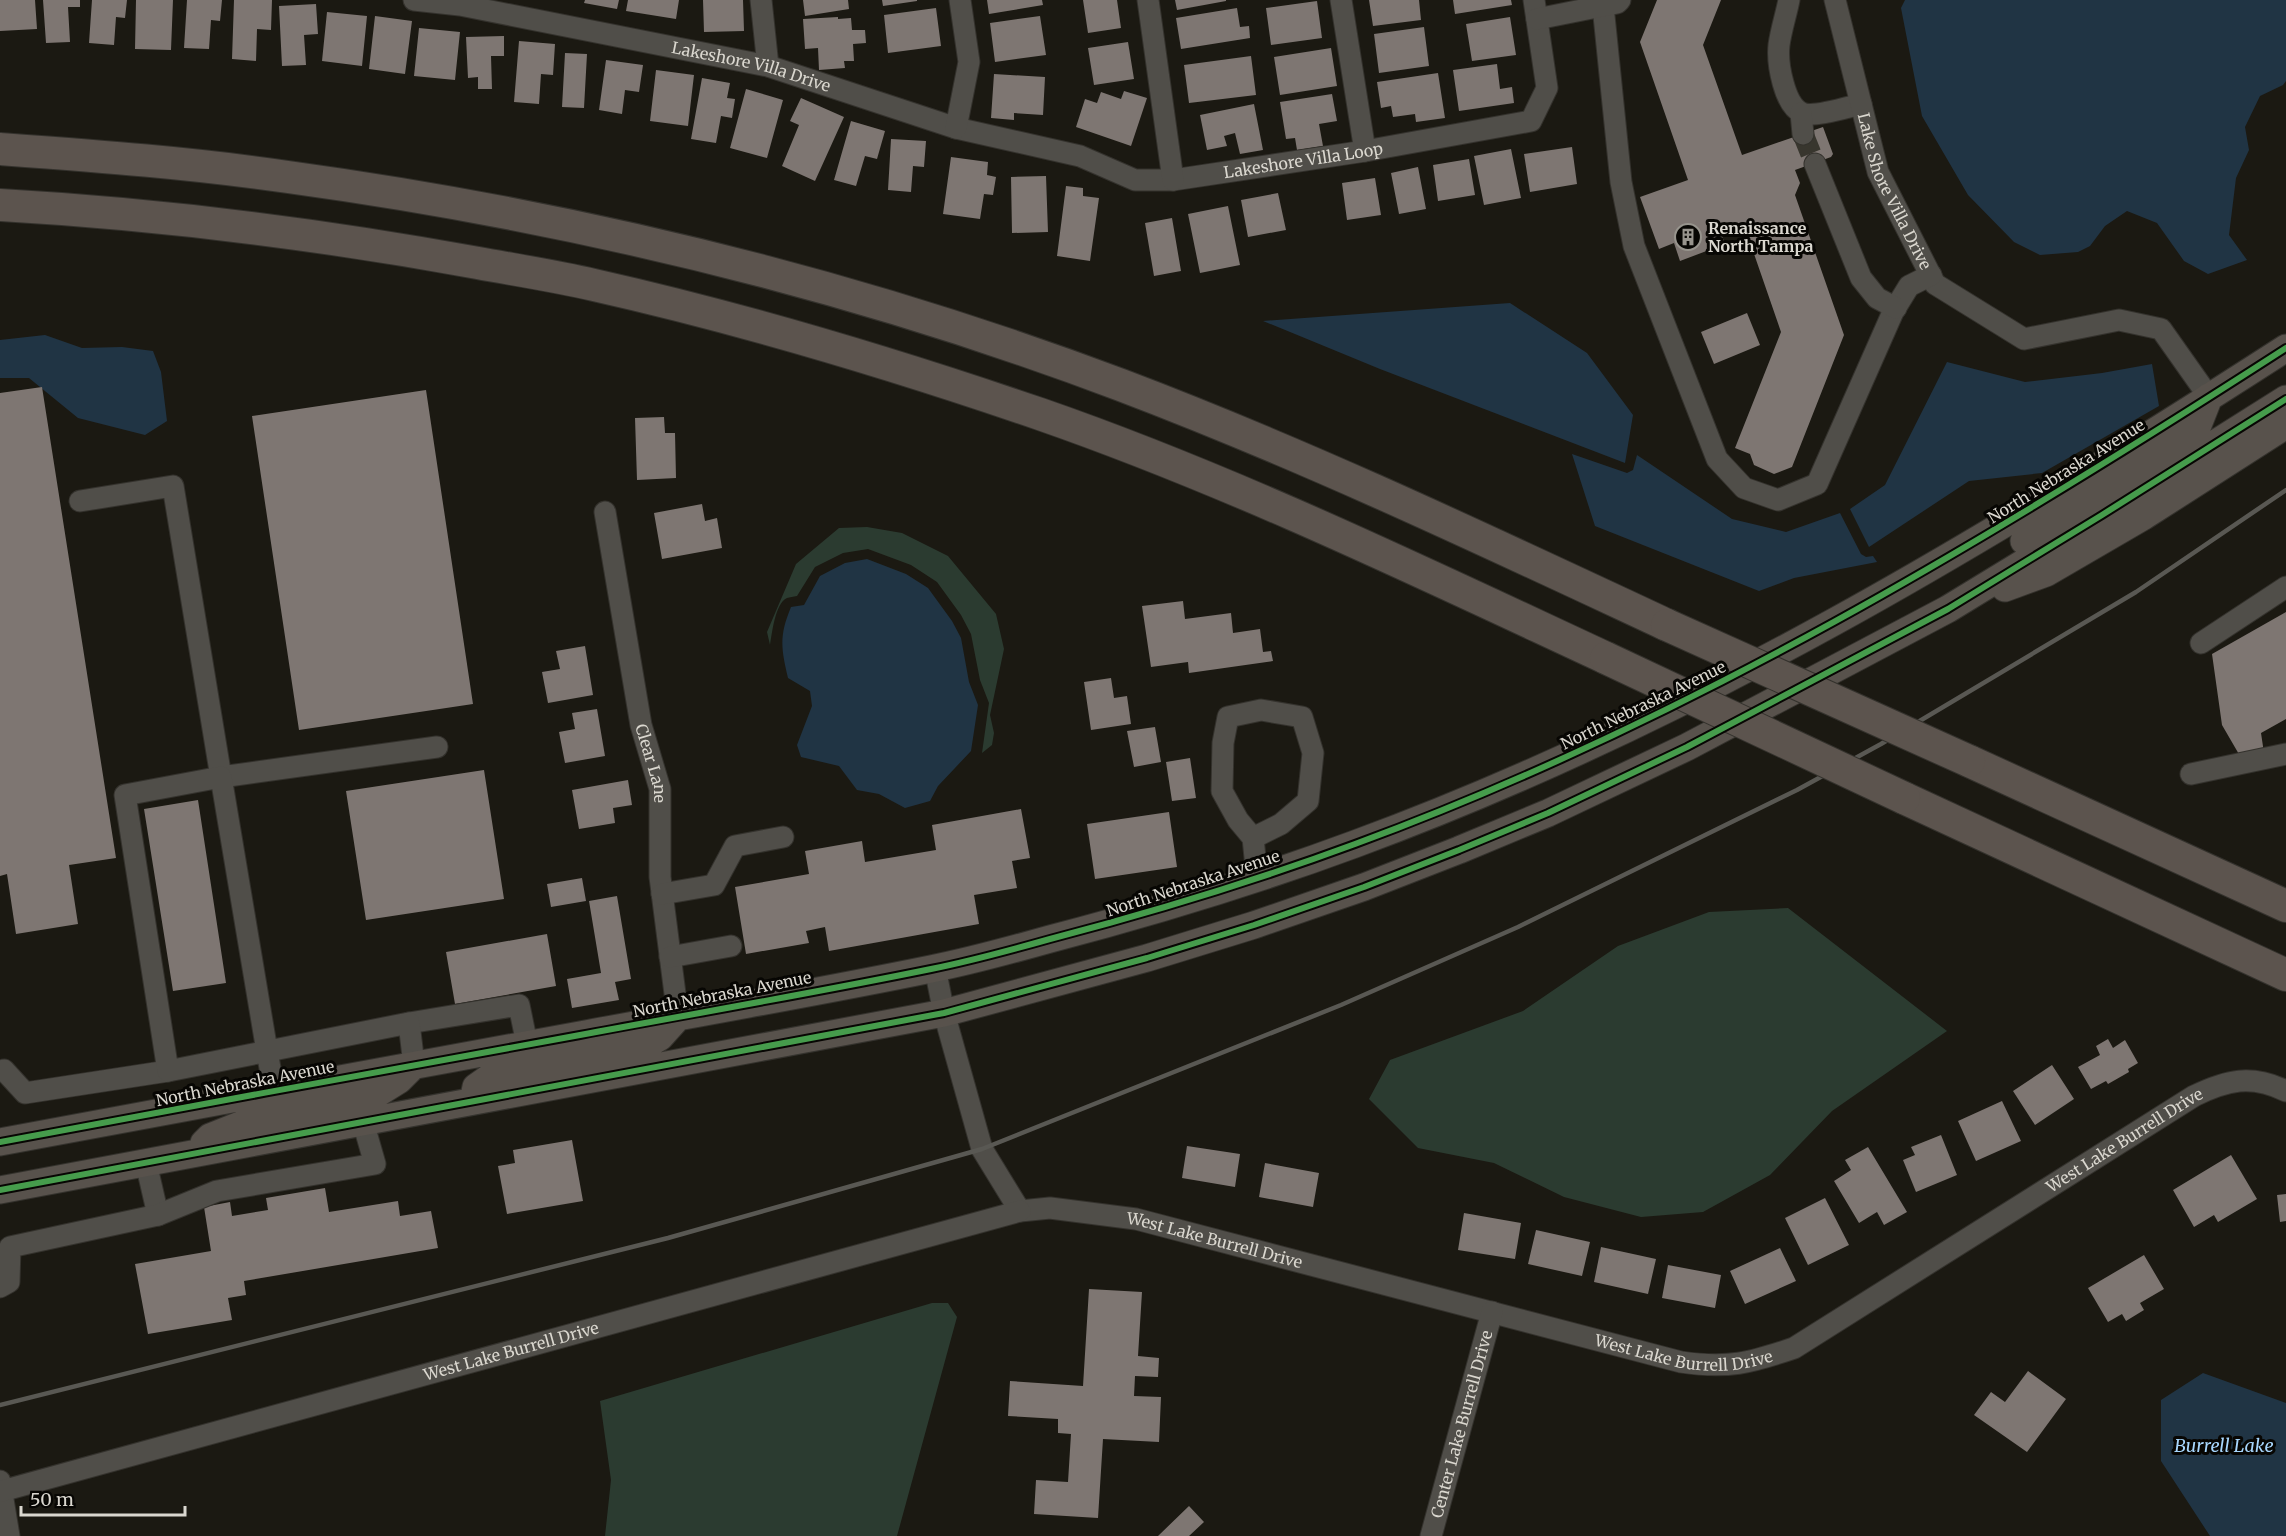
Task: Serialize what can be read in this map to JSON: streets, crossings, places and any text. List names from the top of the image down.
{
  "streets": {
    "main road": ["North Nebraska Avenue"],
    "street": [
      "Lakeshore Villa Drive",
      "Lakeshore Villa Loop",
      "Lake Shore Villa Drive",
      "Clear Lane",
      "West Lake Burrell Drive",
      "Center Lake Burrell Drive"
    ]
  },
  "crossings": [
    ["Lakeshore Villa Drive", "Lakeshore Villa Loop"],
    ["Lake Shore Villa Drive", "North Nebraska Avenue"],
    ["North Nebraska Avenue", "Clear Lane"],
    ["West Lake Burrell Drive", "Center Lake Burrell Drive"]
  ],
  "water": ["Burrell Lake"],
  "places": {
    "building": ["Renaissance North Tampa"]
  },
  "scale_bar": "50 m"
}
